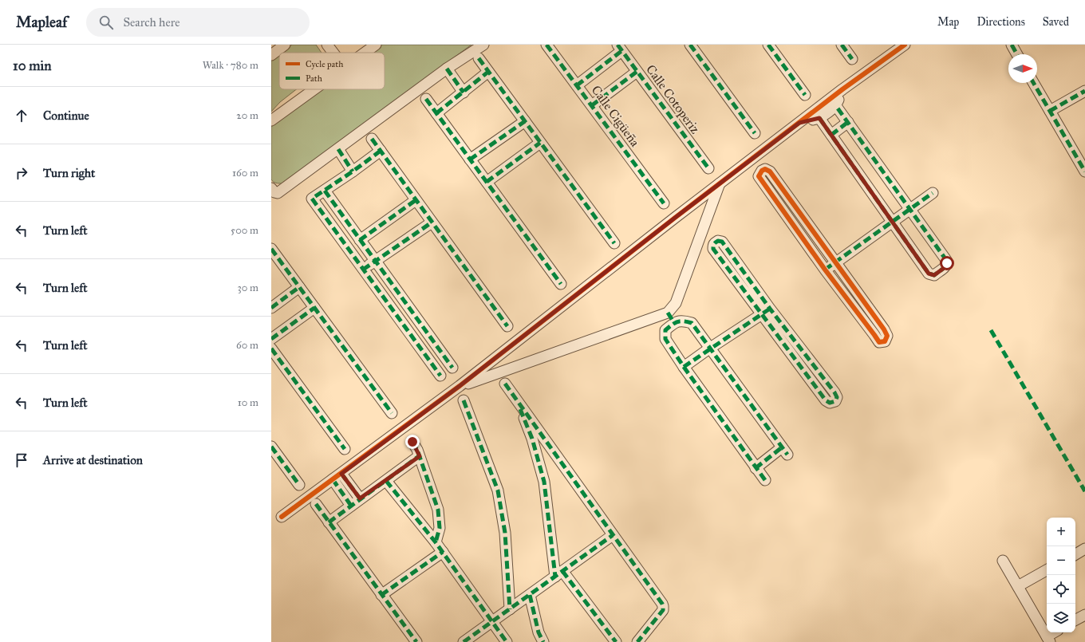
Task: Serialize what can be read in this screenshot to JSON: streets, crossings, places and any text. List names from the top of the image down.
{
  "streets": {
    "street": ["Calle Cotoperiz", "Calle Cigüeña"]
  },
  "legend": ["Cycle path", "Path"],
  "north": "right",
  "page": {
    "header": "Mapleaf",
    "search": "Search here",
    "nav": ["Map", "Directions", "Saved"],
    "heading": ["10 min", "Walk · 780 m"],
    "list": [
      ["Continue", "20 m"],
      ["Turn right", "160 m"],
      ["Turn left", "500 m"],
      ["Turn left", "30 m"],
      ["Turn left", "60 m"],
      ["Turn left", "10 m"],
      "Arrive at destination"
    ],
    "map_buttons": ["+", "−"]
  }
}
